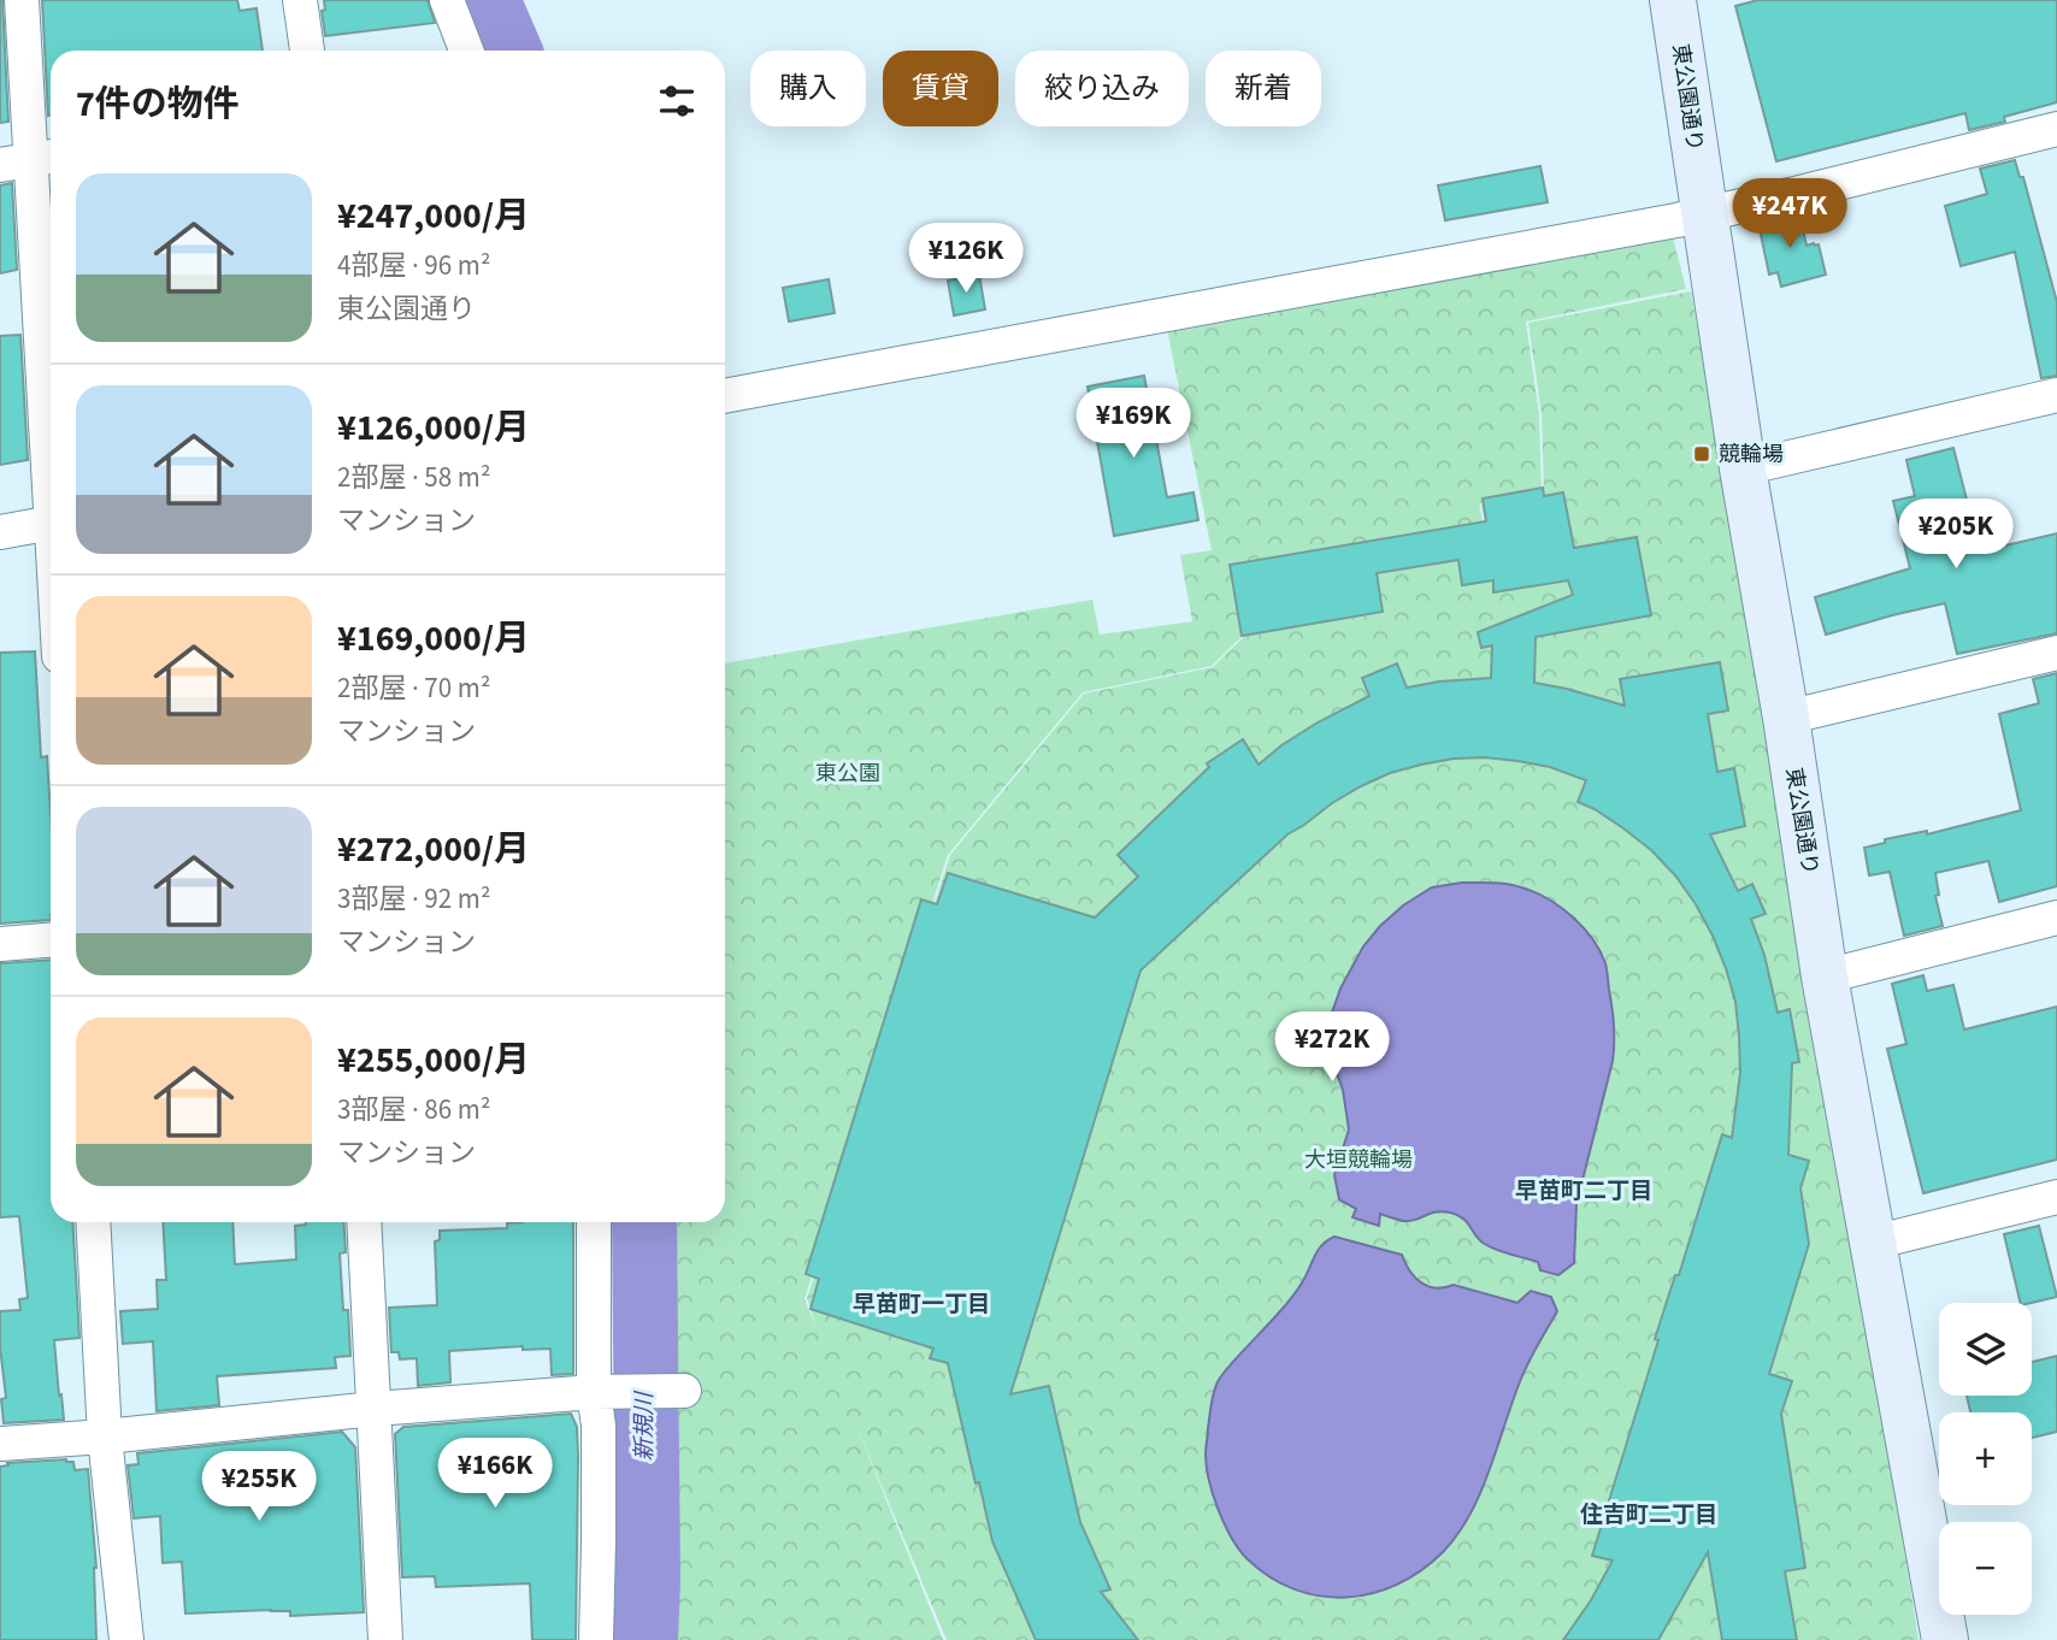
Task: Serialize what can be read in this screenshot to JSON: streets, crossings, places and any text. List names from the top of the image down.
{
  "streets": {
    "street": ["東公園通り"]
  },
  "districts": ["早苗町二丁目", "早苗町一丁目", "住吉町二丁目"],
  "water": ["新規川"],
  "parks": ["東公園", "大垣競輪場"],
  "places": {
    "transit": ["競輪場"]
  },
  "page": {
    "chip": [
      "購入",
      "賃貸",
      "絞り込み",
      "新着"
    ],
    "heading": "7件の物件",
    "list": [
      {
        "name": "¥247,000/月",
        "note": "4部屋 · 96 m² · 東公園通り"
      },
      {
        "name": "¥126,000/月",
        "note": "2部屋 · 58 m² · マンション"
      },
      {
        "name": "¥169,000/月",
        "note": "2部屋 · 70 m² · マンション"
      },
      {
        "name": "¥272,000/月",
        "note": "3部屋 · 92 m² · マンション"
      },
      {
        "name": "¥255,000/月",
        "note": "3部屋 · 86 m² · マンション"
      }
    ],
    "price": [
      "¥247K",
      "¥126K",
      "¥169K",
      "¥205K",
      "¥272K",
      "¥166K",
      "¥255K"
    ],
    "map_buttons": ["+", "−"]
  }
}
